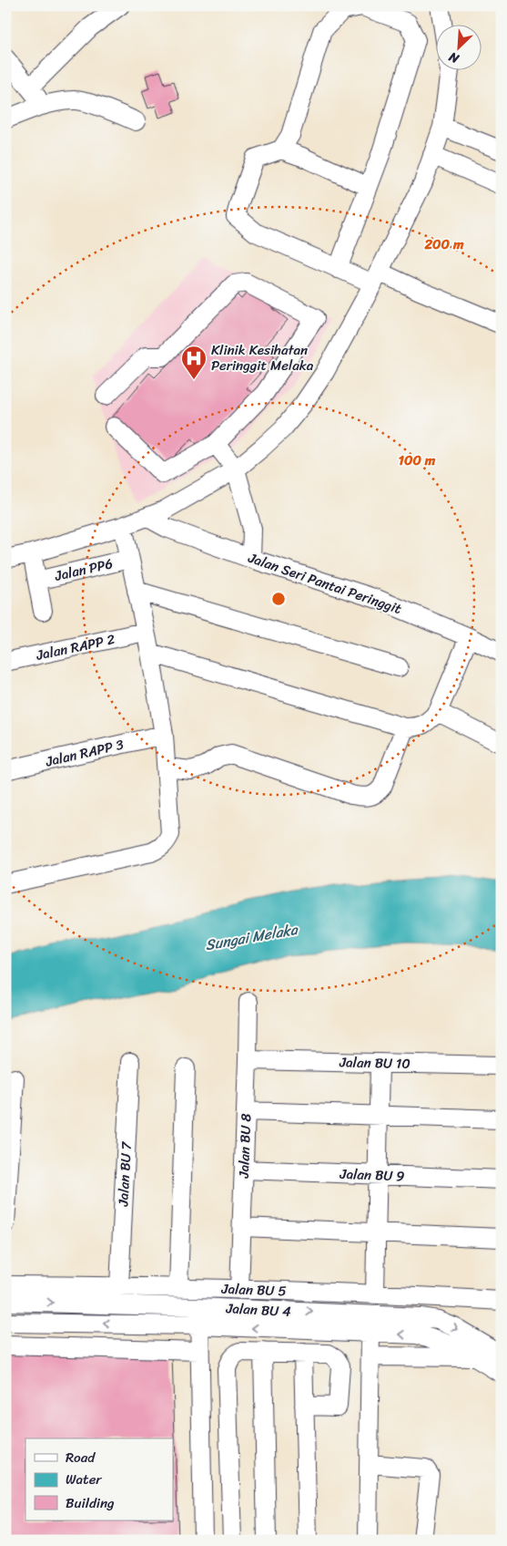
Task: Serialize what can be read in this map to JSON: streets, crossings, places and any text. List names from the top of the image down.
{
  "streets": {
    "street": [
      "Jalan PP6",
      "Jalan Seri Pantai Peringgit",
      "Jalan RAPP 2",
      "Jalan RAPP 3",
      "Jalan BU 10",
      "Jalan BU 8",
      "Jalan BU 7",
      "Jalan BU 9",
      "Jalan BU 5",
      "Jalan BU 4"
    ]
  },
  "crossings": [
    ["Jalan BU 10", "Jalan BU 8"],
    ["Jalan BU 8", "Jalan BU 9"],
    ["Jalan BU 8", "Jalan BU 5"],
    ["Jalan BU 7", "Jalan BU 5"]
  ],
  "water": ["Sungai Melaka"],
  "places": {
    "hospital": ["Klinik Kesihatan Peringgit Melaka"]
  },
  "legend": ["Road", "Water", "Building"],
  "north": "bottom left",
  "rings": ["200 m", "100 m"]
}
